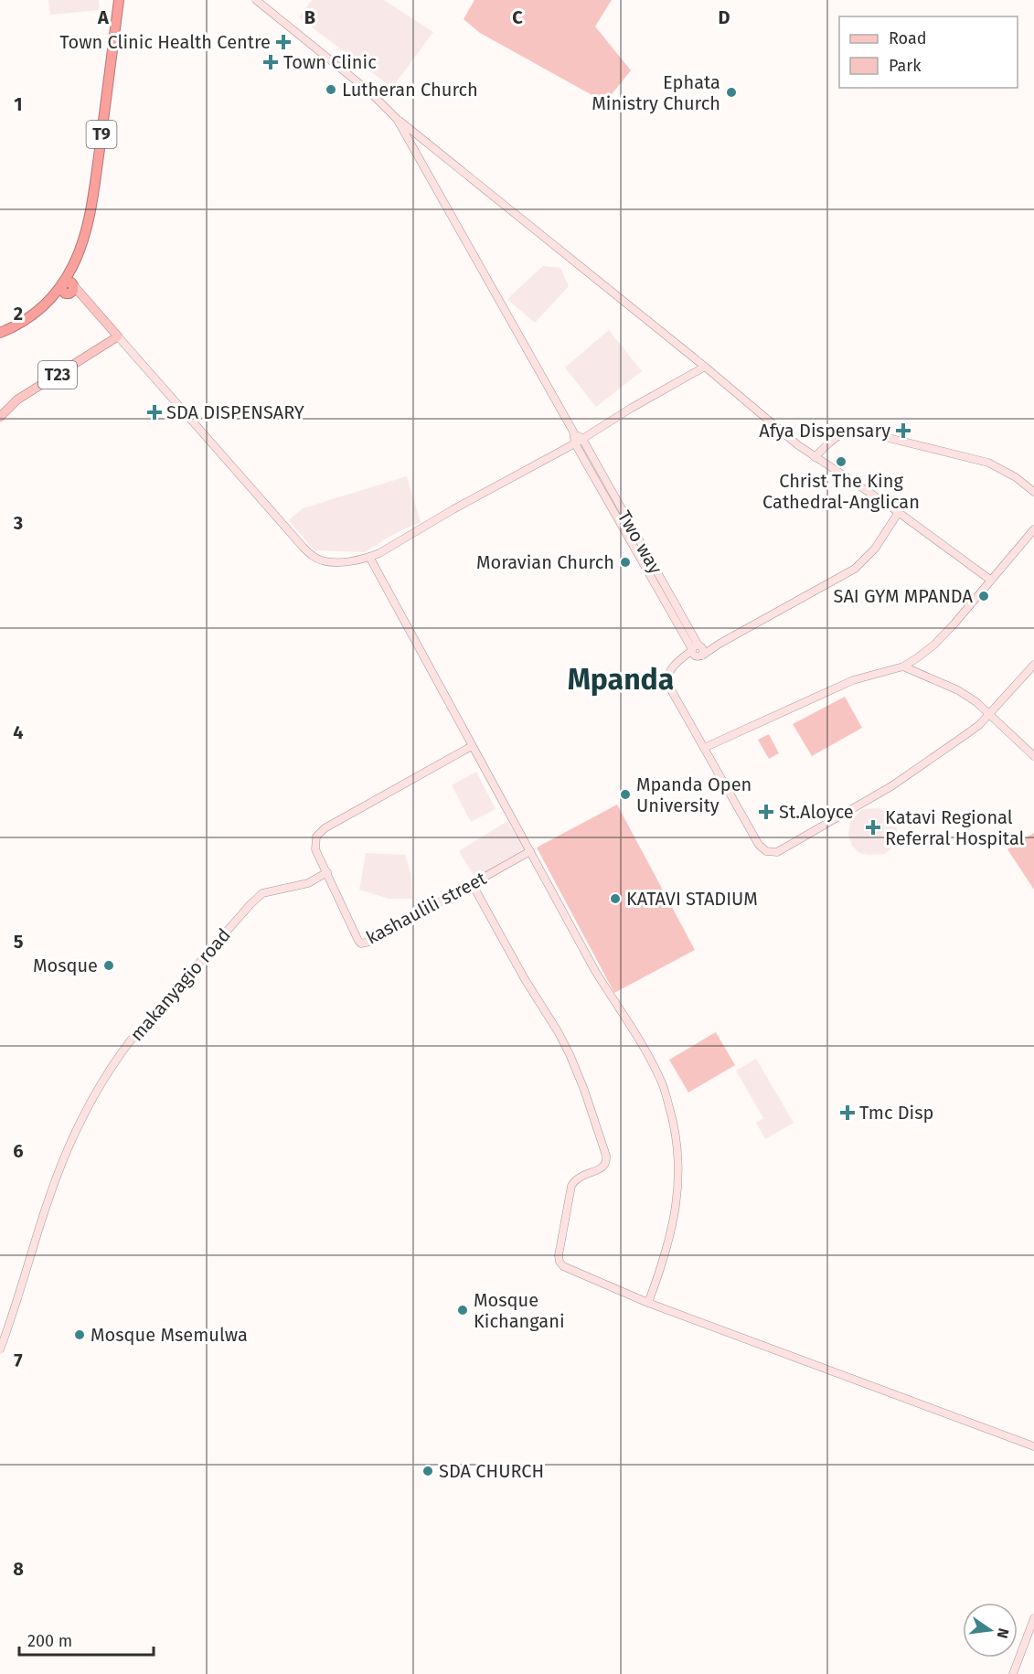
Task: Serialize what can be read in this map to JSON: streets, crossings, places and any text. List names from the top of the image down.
{
  "streets": {
    "highway": ["T9"],
    "main road": ["T23"],
    "street": ["Two way", "kashaulili street", "makanyagio road"]
  },
  "crossings": [
    ["kashaulili street", "makanyagio road"]
  ],
  "districts": ["Mpanda"],
  "places": {
    "health": [
      "Town Clinic Health Centre",
      "Town Clinic",
      "SDA DISPENSARY",
      "Afya Dispensary",
      "St.Aloyce",
      "Katavi Regional Referral Hospital",
      "Tmc Disp"
    ],
    "other": [
      "Lutheran Church",
      "Ephata Ministry Church",
      "Christ The King Cathedral-Anglican",
      "Moravian Church",
      "SAI GYM MPANDA",
      "Mpanda Open University",
      "KATAVI STADIUM",
      "Mosque",
      "Mosque Kichangani",
      "Mosque Msemulwa",
      "SDA CHURCH"
    ]
  },
  "legend": ["Road", "Park"],
  "scale_bar": "200 m",
  "north": "right",
  "grid": {
    "columns": [
      "A",
      "B",
      "C",
      "D"
    ],
    "rows": [
      "1",
      "2",
      "3",
      "4",
      "5",
      "6",
      "7",
      "8"
    ]
  }
}
